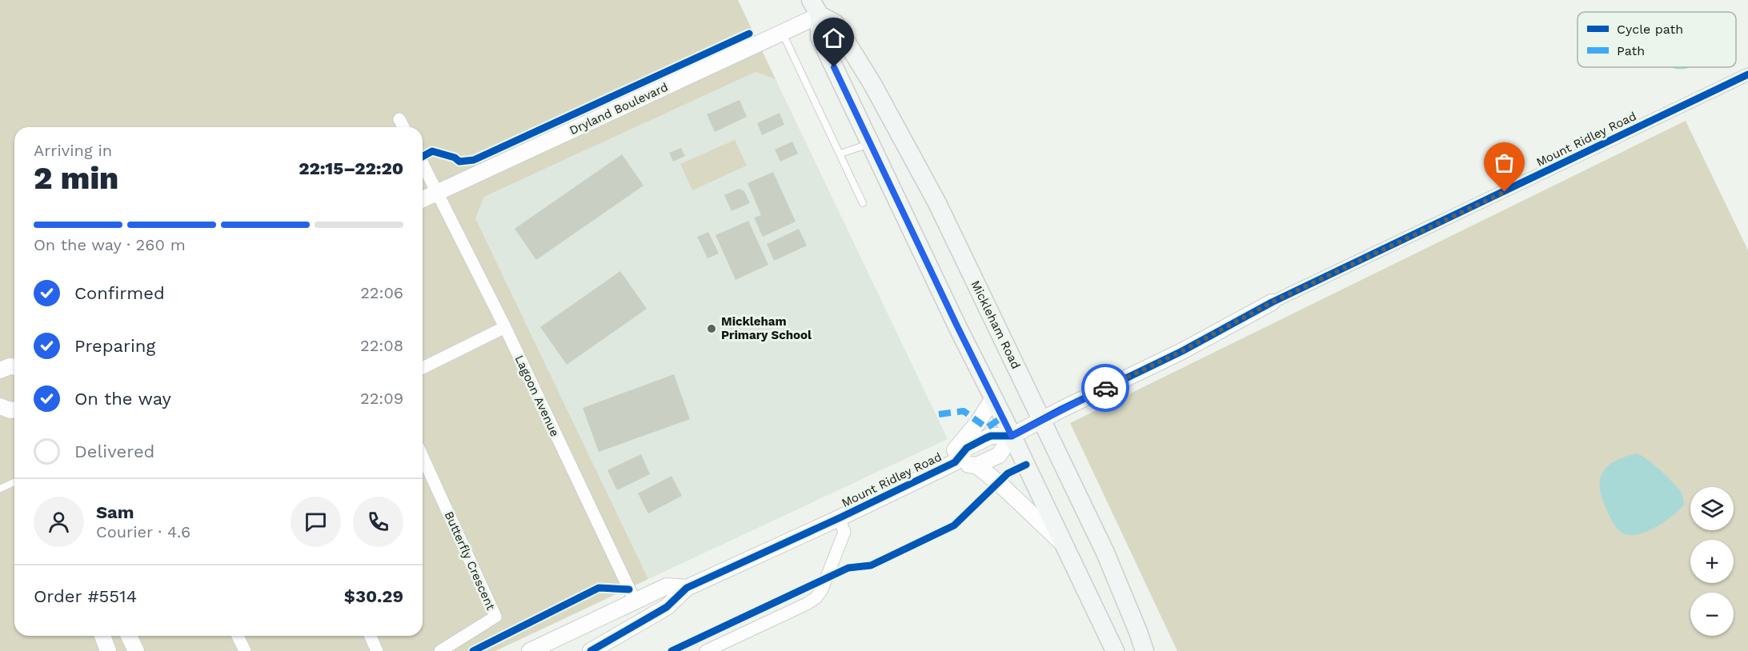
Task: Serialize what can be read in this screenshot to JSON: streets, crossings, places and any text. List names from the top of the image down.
{
  "streets": {
    "main road": ["Mickleham Road"],
    "street": [
      "Dryland Boulevard",
      "Mount Ridley Road",
      "Lagoon Avenue",
      "Butterfly Crescent"
    ]
  },
  "crossings": [
    ["Dryland Boulevard", "Mickleham Road"],
    ["Dryland Boulevard", "Lagoon Avenue"],
    ["Mount Ridley Road", "Mickleham Road"],
    ["Mount Ridley Road", "Lagoon Avenue"]
  ],
  "places": ["Mickleham Primary School"],
  "legend": ["Cycle path", "Path"],
  "page": {
    "heading": ["2 min", "Arriving in", "22:15–22:20"],
    "panel": [
      "Sam",
      "Courier · 4.6",
      "Order #5514",
      "$30.29"
    ],
    "bar": "On the way · 260 m",
    "list": [
      ["Confirmed", "22:06"],
      ["Preparing", "22:08"],
      ["On the way", "22:09"],
      "Delivered"
    ],
    "map_buttons": ["+", "−"]
  }
}
